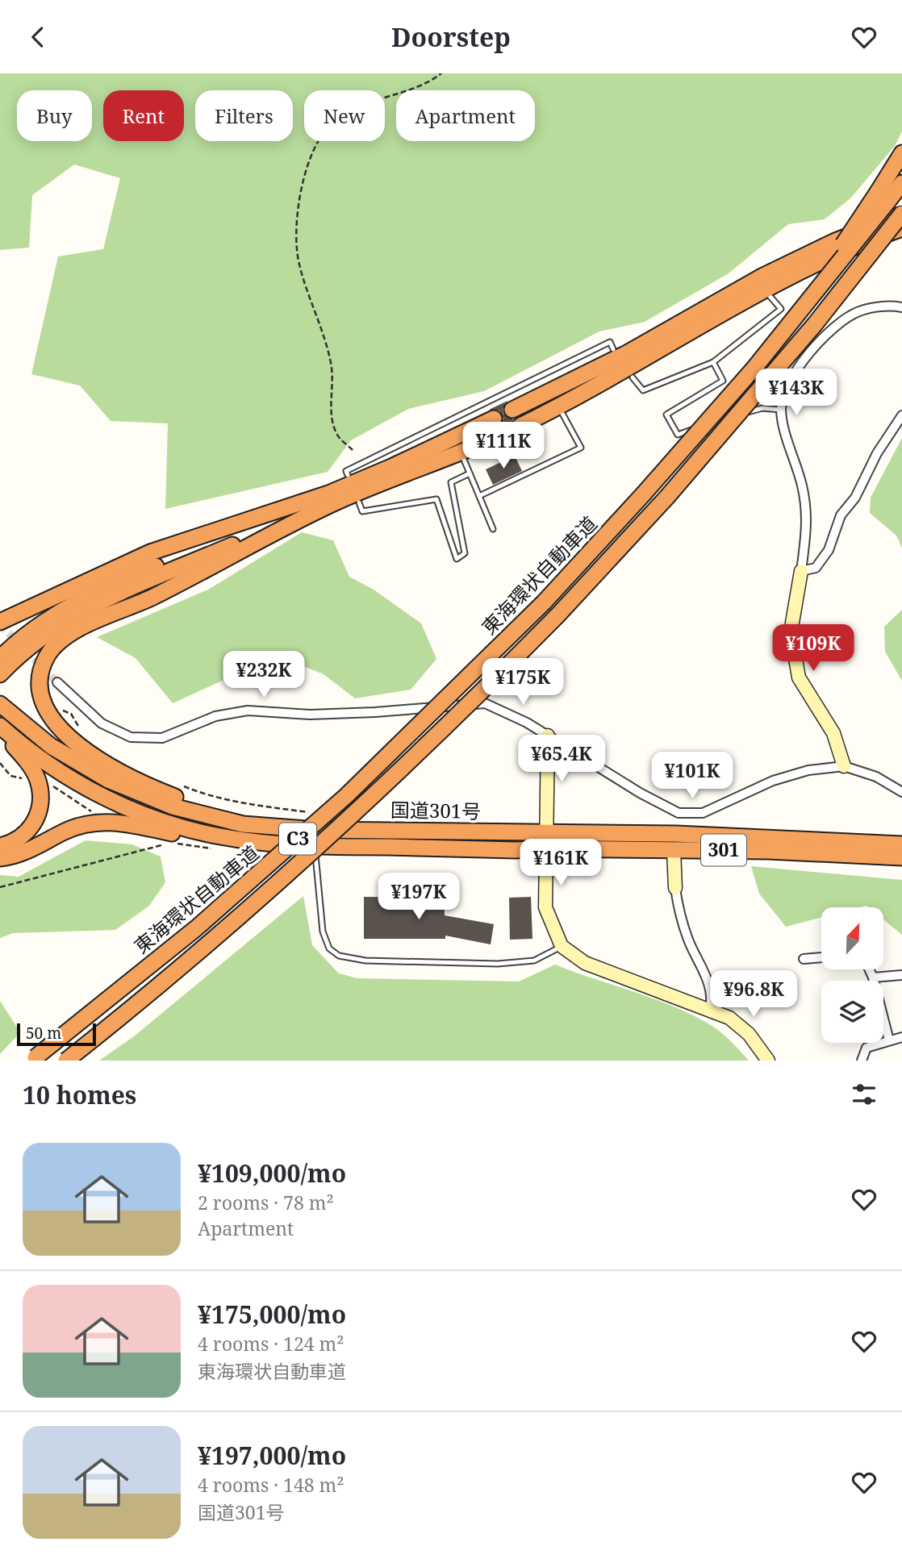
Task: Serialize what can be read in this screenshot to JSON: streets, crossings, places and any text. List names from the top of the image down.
{
  "streets": {
    "highway": [
      "東海環状自動車道",
      "国道301号",
      "C3",
      "301"
    ]
  },
  "scale_bar": "50 m",
  "north": "top right",
  "page": {
    "header": "Doorstep",
    "chip": [
      "Buy",
      "Rent",
      "Filters",
      "New",
      "Apartment"
    ],
    "price": [
      "¥143K",
      "¥111K",
      "¥109K",
      "¥232K",
      "¥175K",
      "¥65.4K",
      "¥101K",
      "¥161K",
      "¥197K",
      "¥96.8K"
    ],
    "scale": "50 m",
    "heading": "10 homes",
    "list": [
      {
        "name": "¥109,000/mo",
        "note": "2 rooms · 78 m² · Apartment"
      },
      {
        "name": "¥175,000/mo",
        "note": "4 rooms · 124 m² · 東海環状自動車道"
      },
      {
        "name": "¥197,000/mo",
        "note": "4 rooms · 148 m² · 国道301号"
      }
    ]
  }
}
